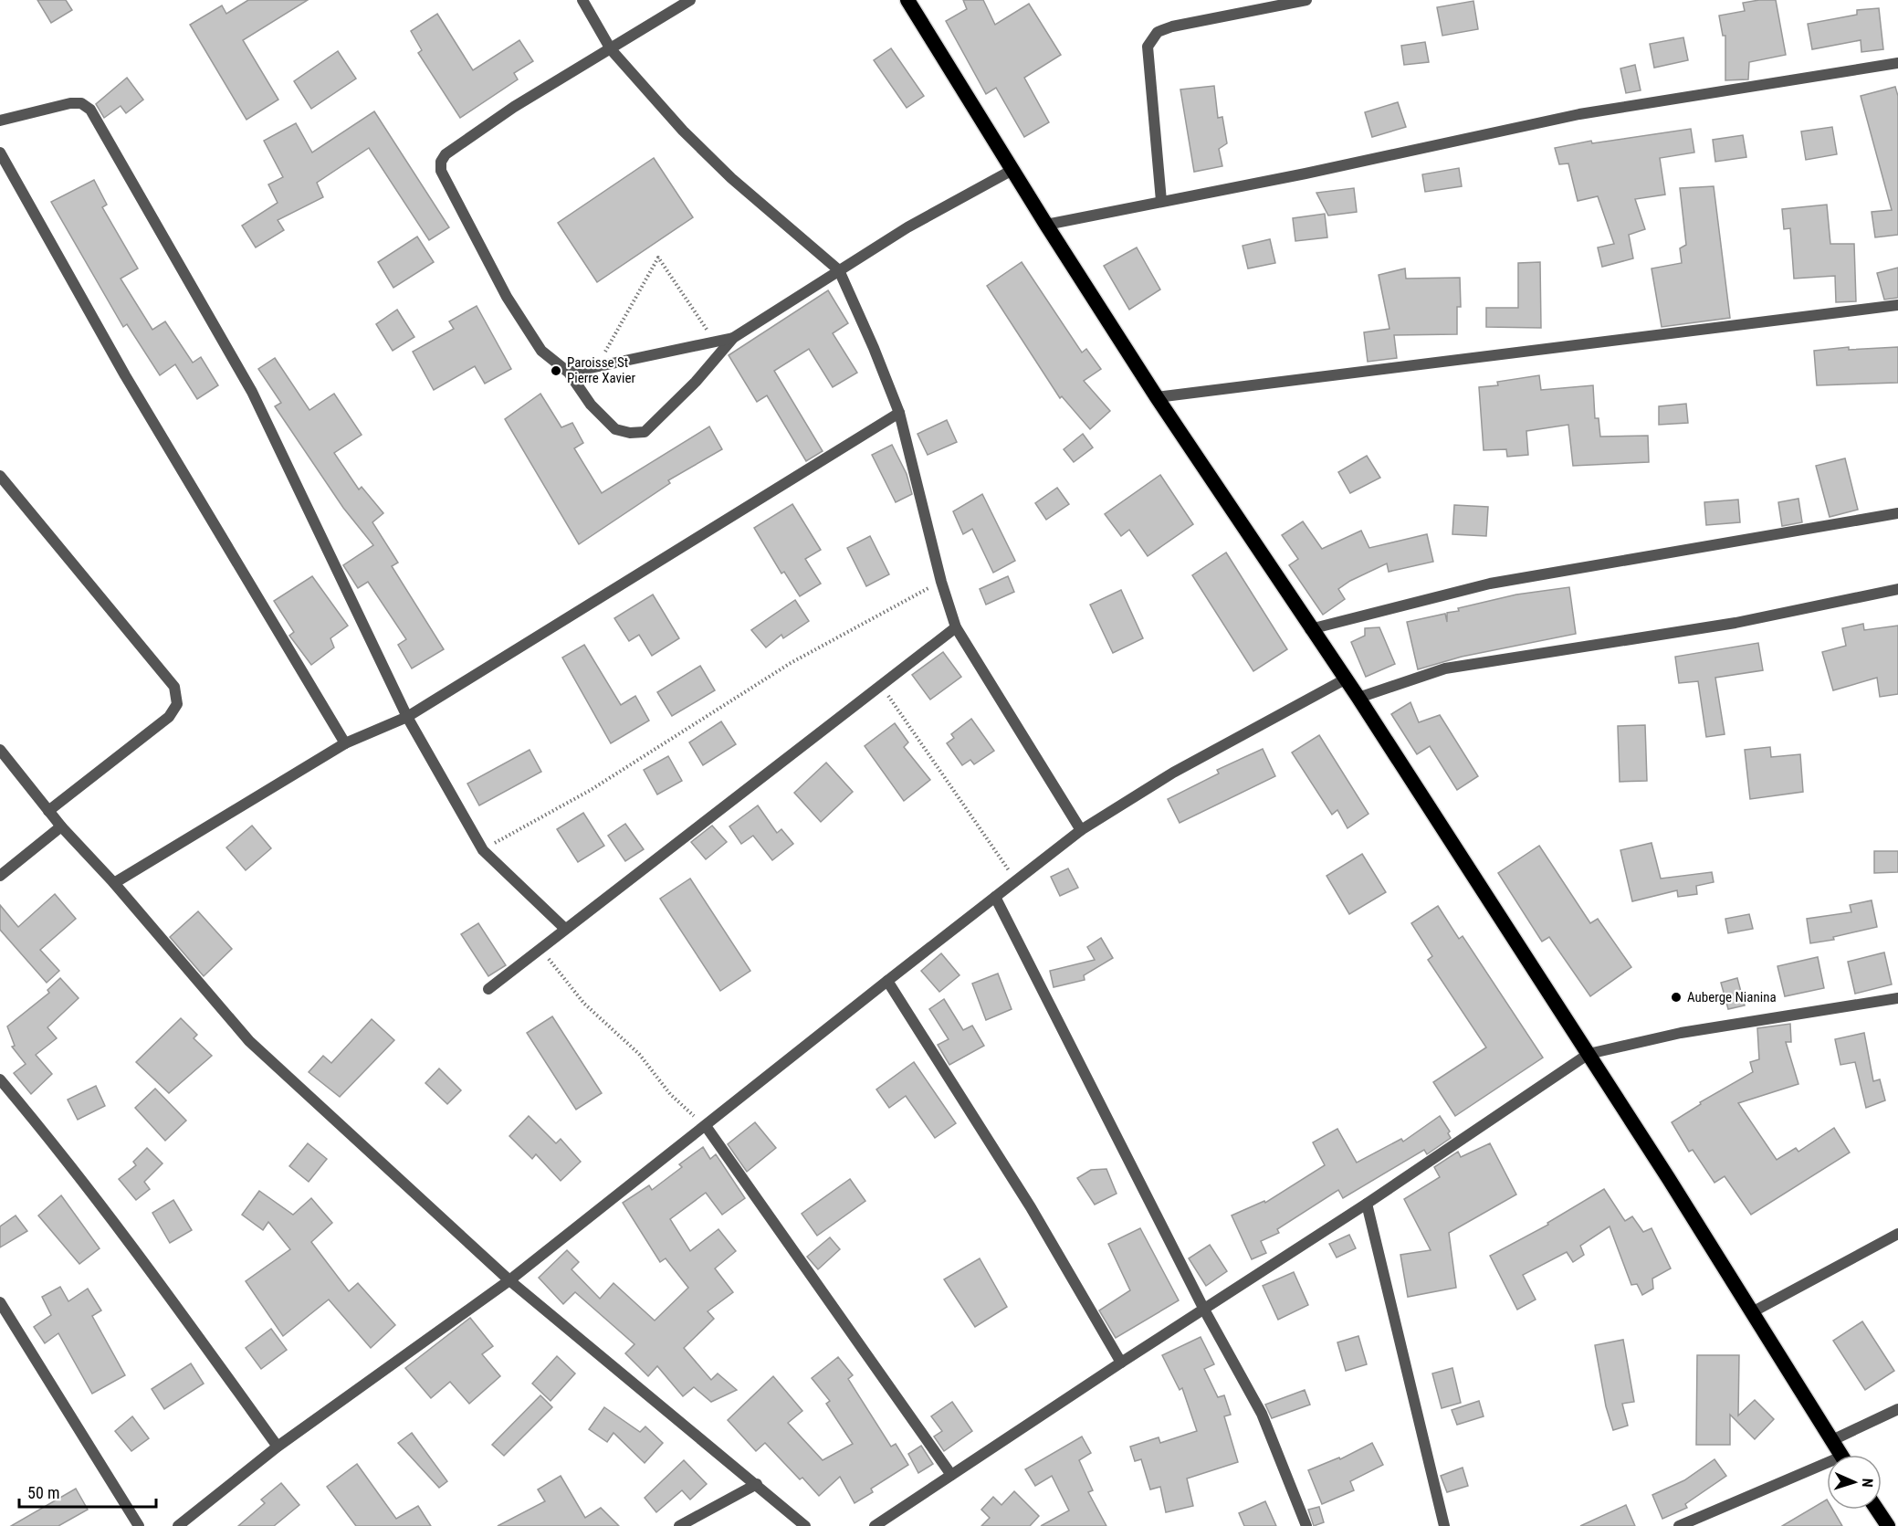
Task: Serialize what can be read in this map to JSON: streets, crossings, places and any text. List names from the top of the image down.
{
  "places": ["Paroisse St Pierre Xavier", "Auberge Nianina"],
  "scale_bar": "50 m",
  "north": "right"
}
